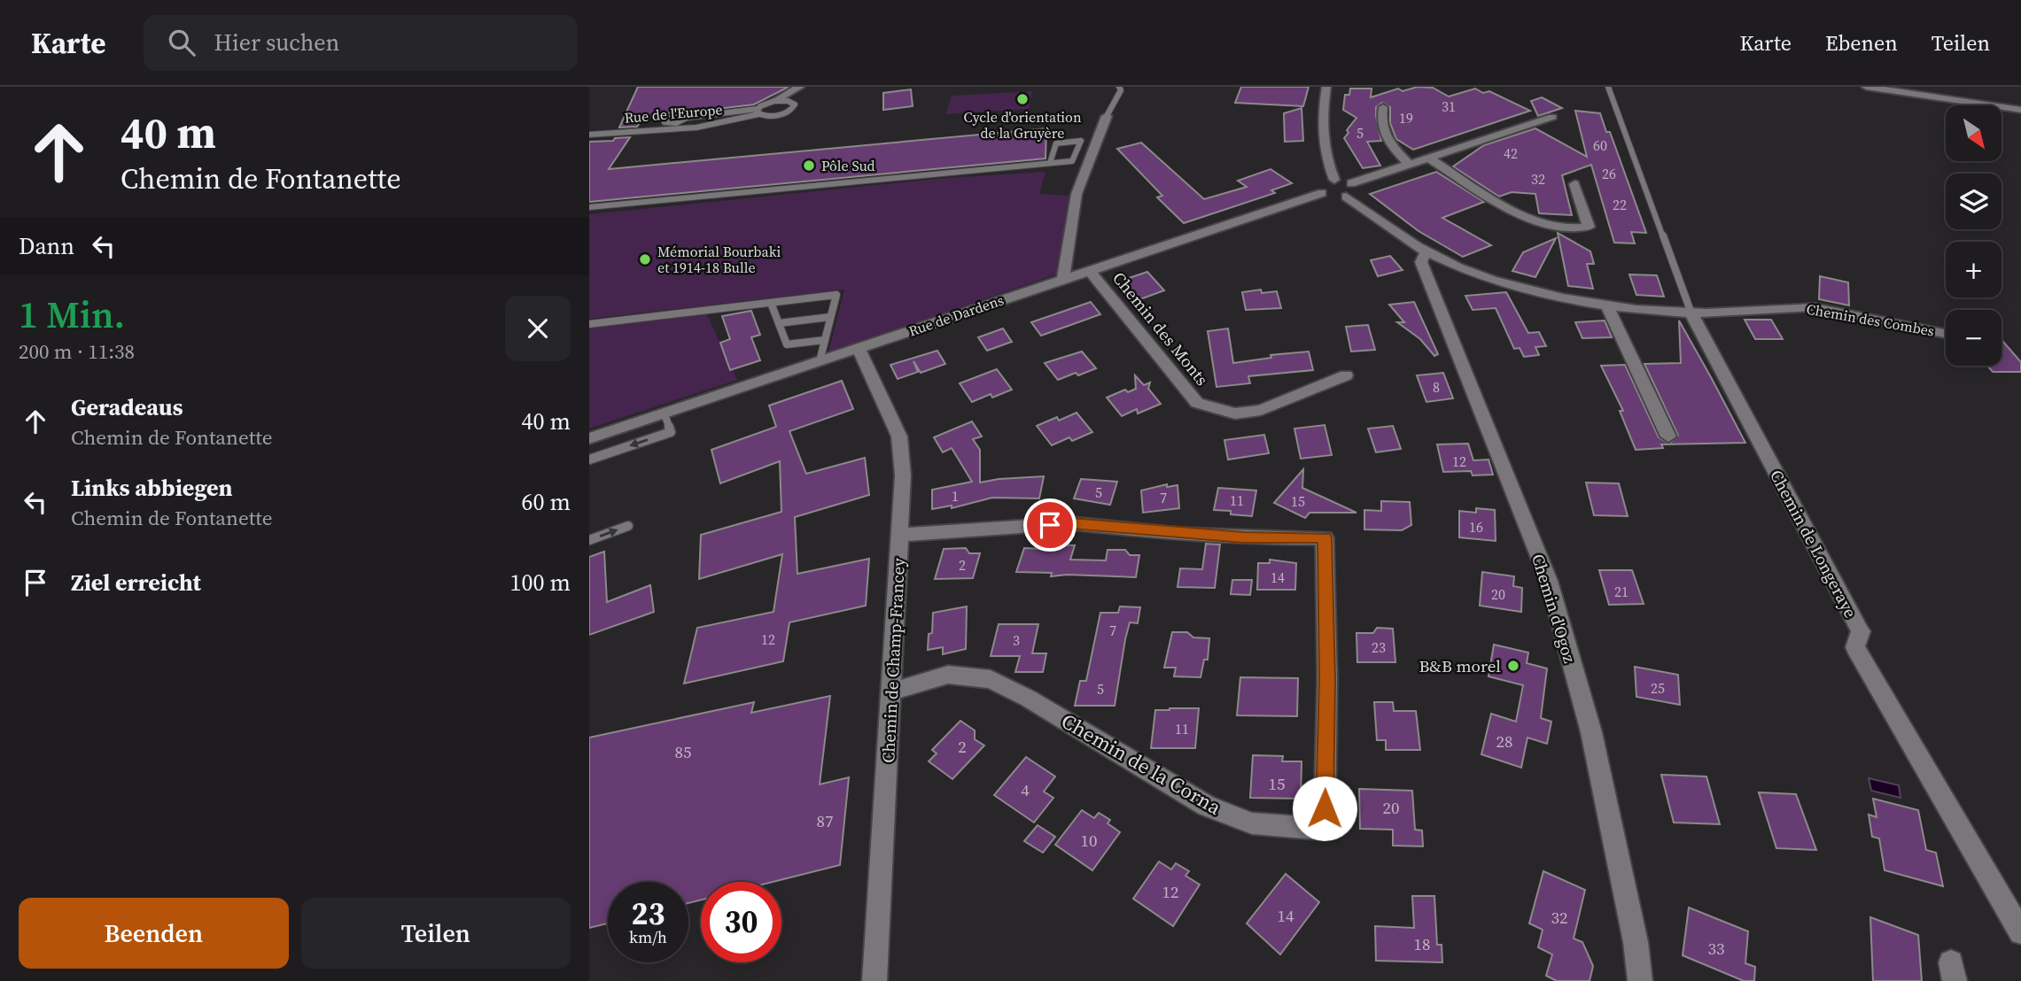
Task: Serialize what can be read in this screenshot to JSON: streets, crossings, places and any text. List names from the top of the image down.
{
  "streets": {
    "street": [
      "Rue de Dardens",
      "Chemin des Combes",
      "Chemin des Monts",
      "Chemin de Longeraye",
      "Chemin d'Ogoz",
      "Chemin de Champ-Francey",
      "Chemin de la Corna"
    ],
    "lane": ["Rue de l'Europe"]
  },
  "crossings": [
    ["Rue de Dardens", "Chemin des Monts"],
    ["Rue de Dardens", "Chemin de Champ-Francey"],
    ["Chemin des Combes", "Chemin de Longeraye"],
    ["Chemin des Combes", "Chemin d'Ogoz"],
    ["Chemin de Champ-Francey", "Chemin de la Corna"]
  ],
  "places": [
    "Cycle d'orientation de la Gruyère",
    "Pôle Sud",
    "Mémorial Bourbaki et 1914-18 Bulle",
    "B&B morel"
  ],
  "house_numbers": [
    "31",
    "19",
    "5",
    "60",
    "42",
    "26",
    "32",
    "22",
    "8",
    "12",
    "5",
    "1",
    "7",
    "11",
    "15",
    "16",
    "2",
    "14",
    "21",
    "20",
    "7",
    "12",
    "3",
    "23",
    "25",
    "5",
    "11",
    "28",
    "2",
    "85",
    "15",
    "4",
    "20",
    "87",
    "10",
    "12",
    "14",
    "32",
    "18",
    "33"
  ],
  "north": "bottom right",
  "page": {
    "header": "Karte",
    "search": "Hier suchen",
    "nav": ["Karte", "Ebenen", "Teilen"],
    "turn": ["40 m", "Chemin de Fontanette"],
    "map_buttons": ["+", "−"],
    "then": "Dann",
    "heading": ["1 Min.", "200 m · 11:38"],
    "list": [
      {
        "name": "Geradeaus",
        "note": "Chemin de Fontanette",
        "value": "40 m"
      },
      {
        "name": "Links abbiegen",
        "note": "Chemin de Fontanette",
        "value": "60 m"
      },
      {
        "name": "Ziel erreicht",
        "value": "100 m"
      }
    ],
    "speed": "23 km/h",
    "limit": "30",
    "buttons": ["Beenden", "Teilen"]
  }
}
